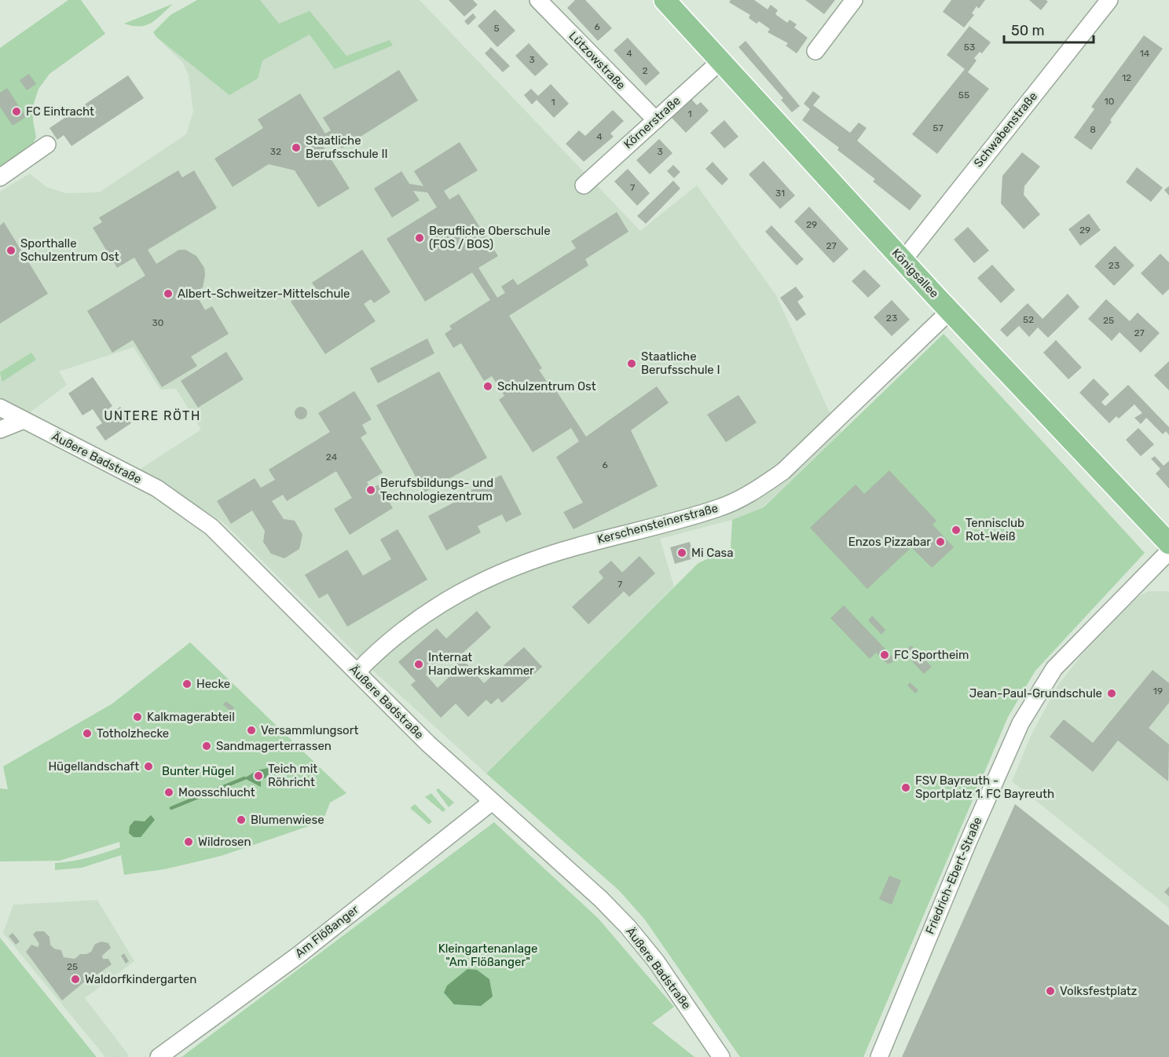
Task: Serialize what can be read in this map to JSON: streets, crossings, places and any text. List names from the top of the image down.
{
  "streets": {
    "main road": ["Königsallee"],
    "street": [
      "Lützowstraße",
      "Körnerstraße",
      "Schwabenstraße",
      "Äußere Badstraße",
      "Kerschensteinerstraße",
      "Friedrich-Ebert-Straße",
      "Am Flößanger"
    ]
  },
  "crossings": [
    ["Lützowstraße", "Körnerstraße"],
    ["Körnerstraße", "Königsallee"],
    ["Schwabenstraße", "Königsallee"],
    ["Königsallee", "Kerschensteinerstraße"],
    ["Äußere Badstraße", "Kerschensteinerstraße"],
    ["Äußere Badstraße", "Am Flößanger"]
  ],
  "districts": ["UNTERE RÖTH"],
  "parks": ["Bunter Hügel", "Kleingartenanlage \"Am Flößanger\""],
  "places": [
    "FC Eintracht",
    "Staatliche Berufsschule II",
    "Berufliche Oberschule (FOS / BOS)",
    "Sporthalle Schulzentrum Ost",
    "Albert-Schweitzer-Mittelschule",
    "Staatliche Berufsschule I",
    "Schulzentrum Ost",
    "Berufsbildungs- und Technologiezentrum",
    "Tennisclub Rot-Weiß",
    "Enzos Pizzabar",
    "Mi Casa",
    "FC Sportheim",
    "Internat Handwerkskammer",
    "Hecke",
    "Jean-Paul-Grundschule",
    "Kalkmagerabteil",
    "Versammlungsort",
    "Totholzhecke",
    "Sandmagerterrassen",
    "Hügellandschaft",
    "Teich mit Röhricht",
    "FSV Bayreuth - Sportplatz 1. FC Bayreuth",
    "Moosschlucht",
    "Blumenwiese",
    "Wildrosen",
    "Waldorfkindergarten",
    "Volksfestplatz"
  ],
  "house_numbers": [
    "6",
    "5",
    "53",
    "4",
    "14",
    "3",
    "2",
    "12",
    "55",
    "10",
    "1",
    "1",
    "57",
    "8",
    "4",
    "32",
    "3",
    "7",
    "31",
    "29",
    "29",
    "27",
    "23",
    "23",
    "52",
    "25",
    "30",
    "27",
    "24",
    "6",
    "7",
    "19",
    "25"
  ],
  "scale_bar": "50 m"
}
